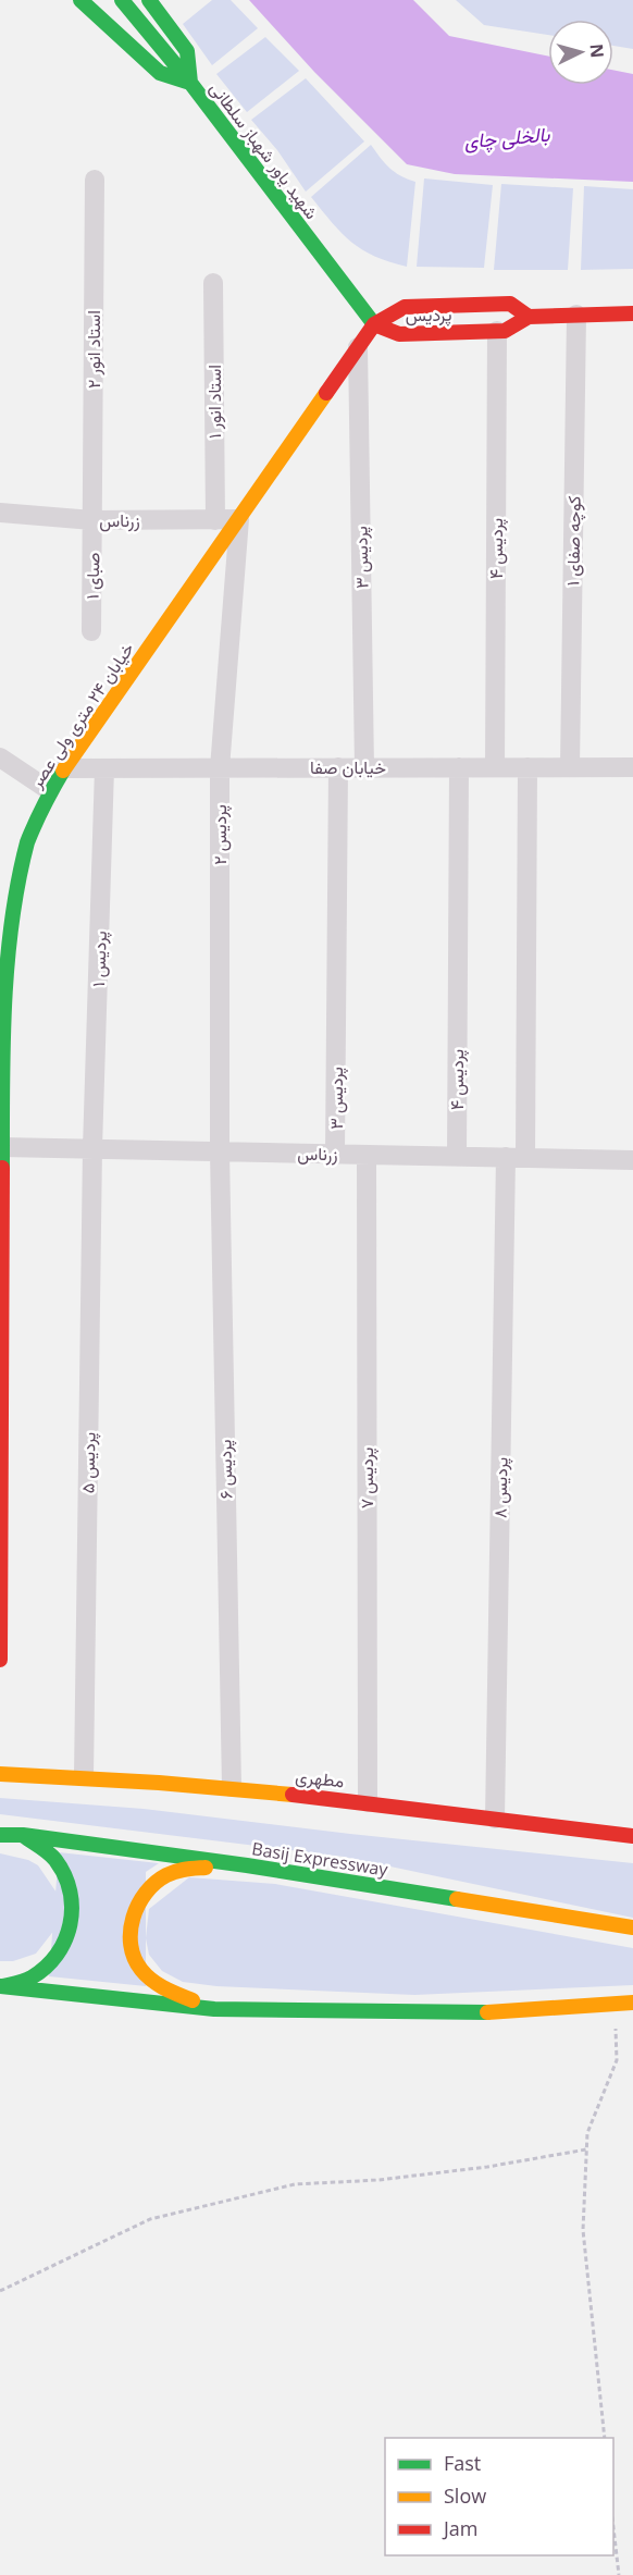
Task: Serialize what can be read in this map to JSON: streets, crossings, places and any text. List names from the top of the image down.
{
  "streets": {
    "main road": [
      "شهید یاور شهباز سلطانی",
      "پردیس",
      "خیابان ۲۴ متری ولی عصر",
      "مطهری",
      "Basij Expressway"
    ],
    "street": [
      "استاد انور ۲",
      "استاد انور ۱",
      "زرناس",
      "کوچه صفای ۱",
      "پردیس ۴",
      "پردیس ۳",
      "صبای ۱",
      "خیابان صفا",
      "پردیس ۲",
      "پردیس ۱",
      "پردیس ۵",
      "پردیس ۶",
      "پردیس ۷",
      "پردیس ۸"
    ]
  },
  "crossings": [
    ["شهید یاور شهباز سلطانی", "پردیس"],
    ["شهید یاور شهباز سلطانی", "خیابان ۲۴ متری ولی عصر"],
    ["پردیس", "کوچه صفای ۱"],
    ["پردیس", "پردیس ۴"],
    ["پردیس", "خیابان ۲۴ متری ولی عصر"],
    ["استاد انور ۲", "زرناس"],
    ["استاد انور ۲", "صبای ۱"],
    ["استاد انور ۱", "زرناس"],
    ["زرناس", "پردیس ۴"],
    ["زرناس", "پردیس ۳"],
    ["زرناس", "صبای ۱"],
    ["زرناس", "خیابان ۲۴ متری ولی عصر"],
    ["زرناس", "پردیس ۲"],
    ["زرناس", "پردیس ۱"],
    ["زرناس", "پردیس ۵"],
    ["زرناس", "پردیس ۶"],
    ["زرناس", "پردیس ۷"],
    ["زرناس", "پردیس ۸"],
    ["کوچه صفای ۱", "خیابان صفا"],
    ["پردیس ۴", "خیابان صفا"],
    ["پردیس ۳", "خیابان ۲۴ متری ولی عصر"],
    ["پردیس ۳", "خیابان صفا"],
    ["خیابان ۲۴ متری ولی عصر", "خیابان صفا"],
    ["خیابان ۲۴ متری ولی عصر", "پردیس ۲"],
    ["خیابان صفا", "پردیس ۲"],
    ["خیابان صفا", "پردیس ۱"],
    ["خیابان صفا", "پردیس ۸"],
    ["پردیس ۲", "پردیس ۶"],
    ["پردیس ۱", "پردیس ۵"],
    ["پردیس ۵", "مطهری"],
    ["پردیس ۶", "مطهری"],
    ["پردیس ۷", "مطهری"],
    ["پردیس ۸", "مطهری"]
  ],
  "water": ["بالخلی چای"],
  "legend": ["Fast", "Slow", "Jam"],
  "north": "right"
}
